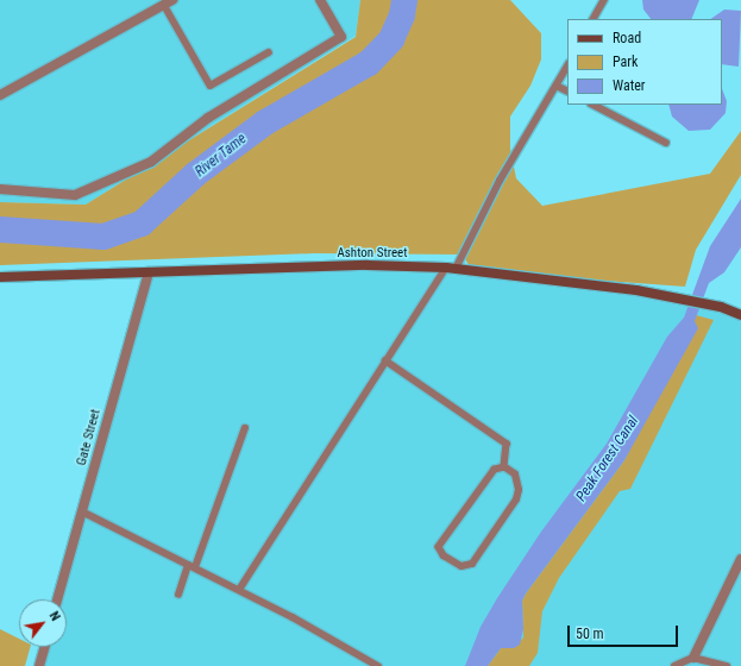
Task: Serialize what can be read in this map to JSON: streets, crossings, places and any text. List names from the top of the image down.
{
  "streets": {
    "main road": ["Ashton Street"],
    "street": ["Gate Street"]
  },
  "crossings": [
    ["Ashton Street", "Gate Street"]
  ],
  "water": ["River Tame", "Peak Forest Canal"],
  "legend": ["Road", "Park", "Water"],
  "scale_bar": "50 m",
  "north": "top right"
}
